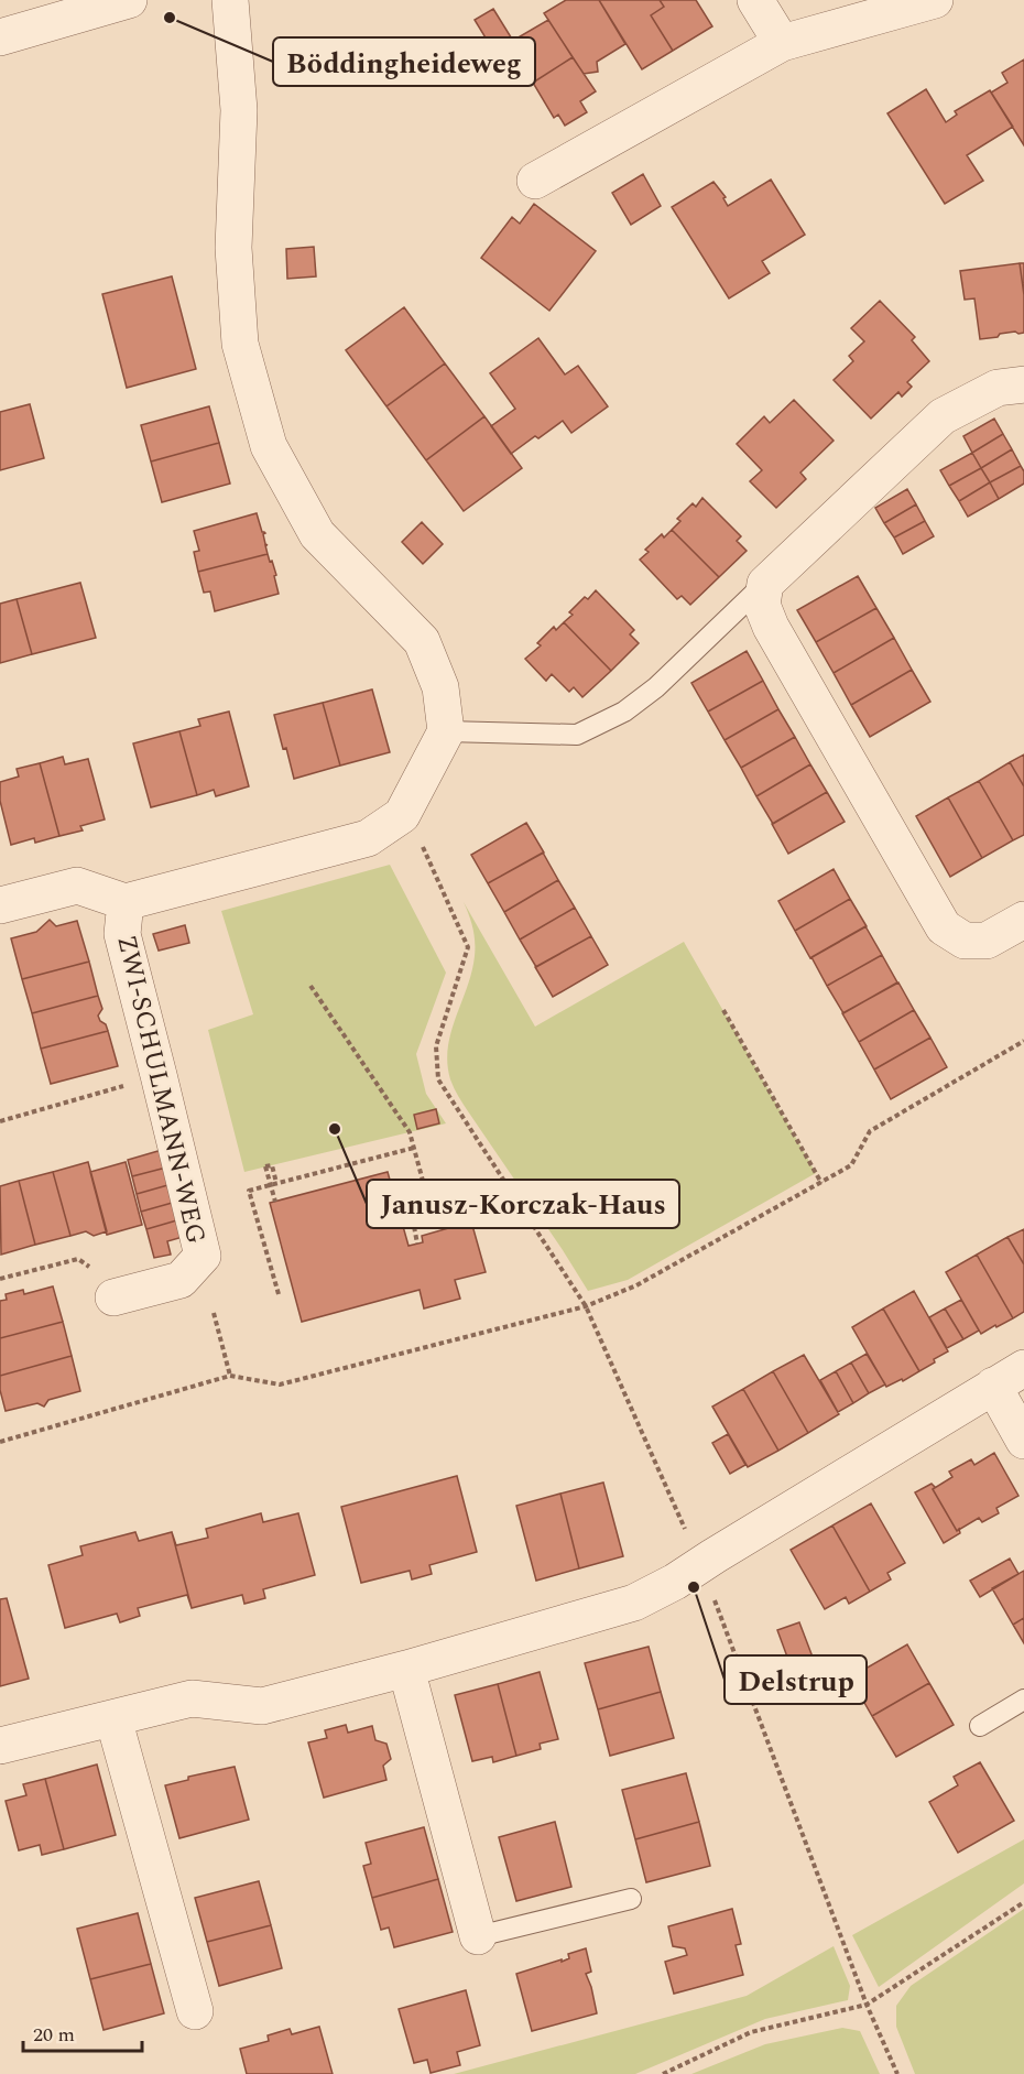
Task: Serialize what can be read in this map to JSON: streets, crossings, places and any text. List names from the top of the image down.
{
  "streets": {
    "street": ["ZWI-SCHULMANN-WEG"]
  },
  "places": ["Böddingheideweg", "Janusz-Korczak-Haus", "Delstrup"],
  "scale_bar": "20 m"
}
